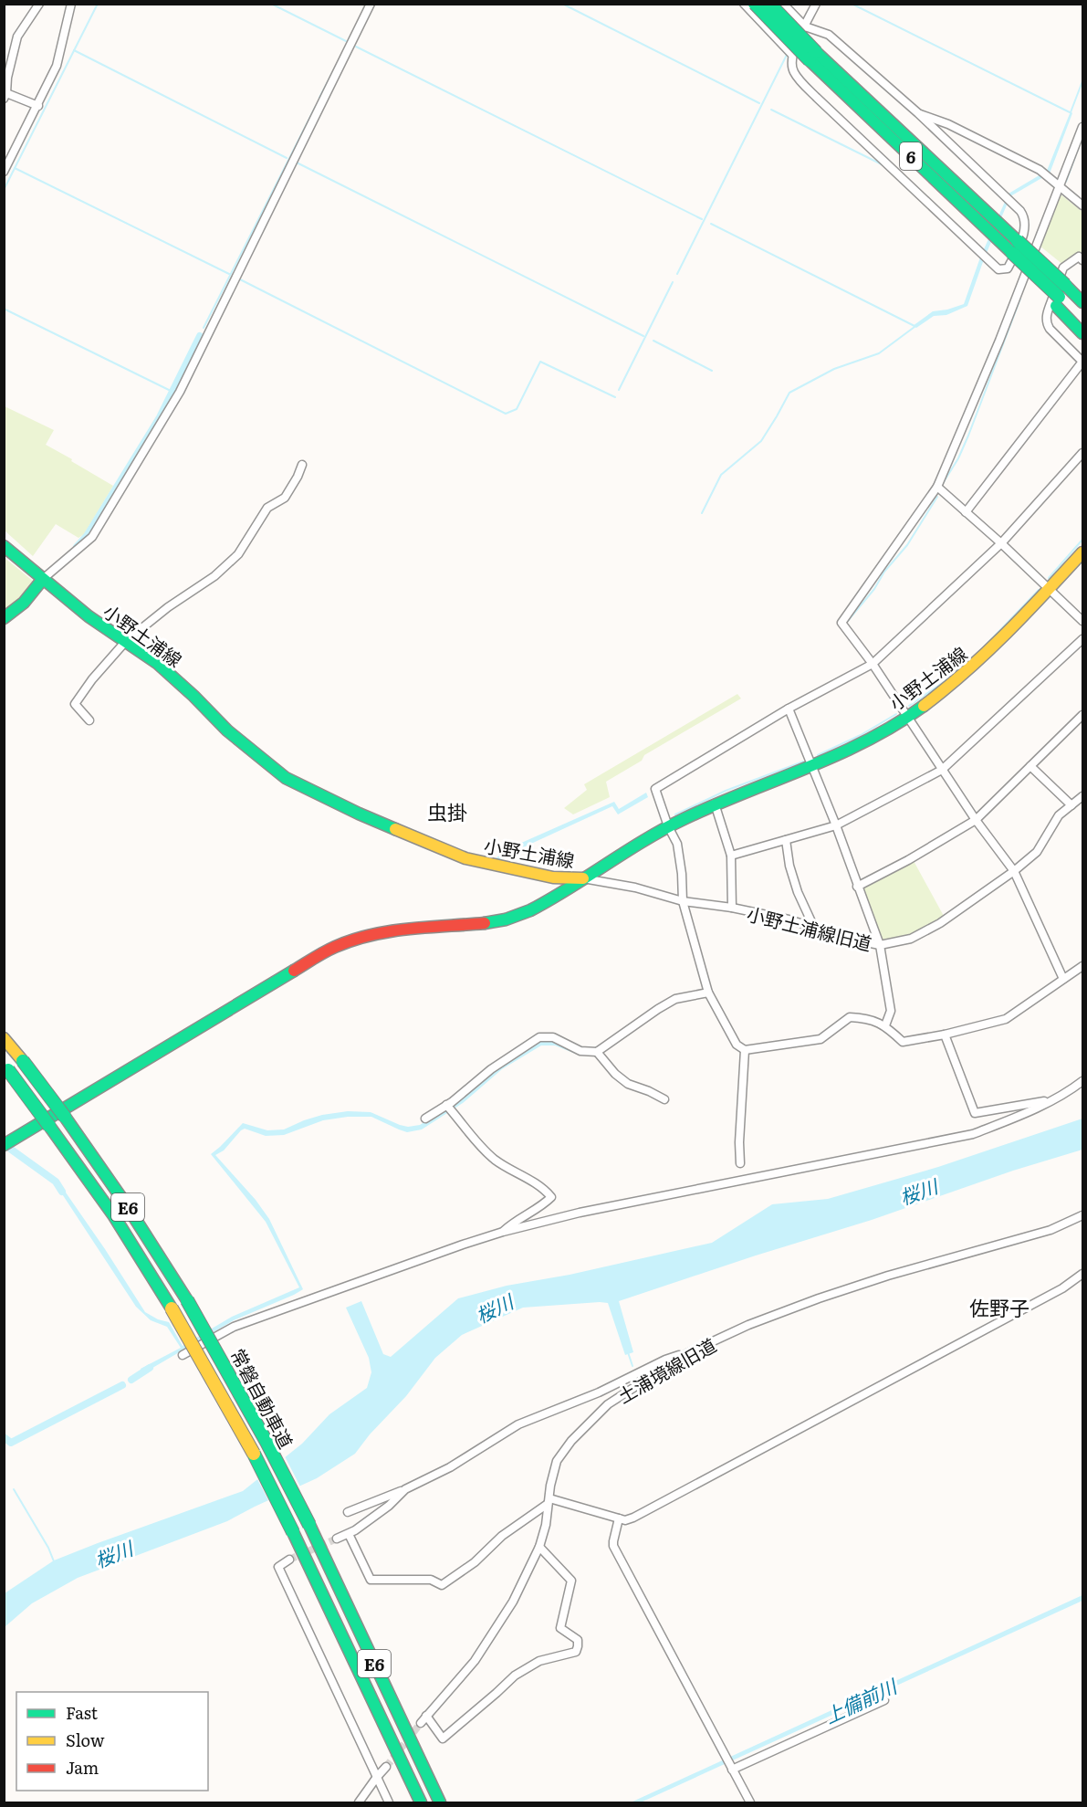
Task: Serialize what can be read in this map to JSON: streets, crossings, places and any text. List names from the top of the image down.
{
  "streets": {
    "main road": [
      "6",
      "小野土浦線",
      "E6",
      "常磐自動車道"
    ],
    "street": ["小野土浦線旧道", "土浦境線旧道"]
  },
  "crossings": [
    ["小野土浦線", "小野土浦線旧道"]
  ],
  "districts": ["虫掛", "佐野子"],
  "water": ["桜川", "上備前川"],
  "legend": ["Fast", "Slow", "Jam"]
}
